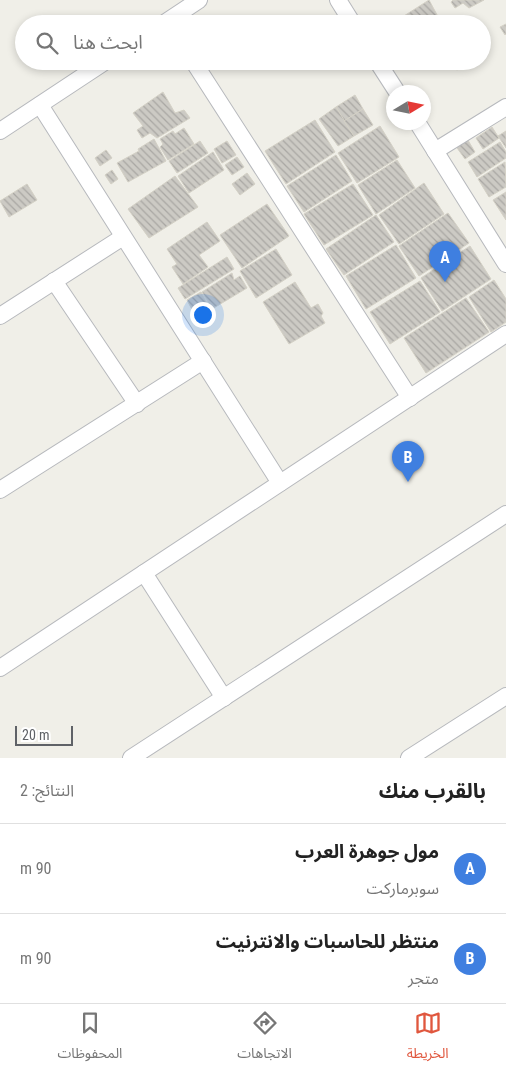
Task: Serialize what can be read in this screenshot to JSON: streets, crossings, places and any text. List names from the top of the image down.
{
  "scale_bar": "20 m",
  "north": "right",
  "page": {
    "search": "ابحث هنا",
    "pins": ["A", "B"],
    "scale": "20 m",
    "heading": ["بالقرب منك", "النتائج: 2"],
    "list": [
      {
        "mark": "A",
        "name": "مول جوهرة العرب",
        "note": "سوبرماركت",
        "value": "90 m"
      },
      {
        "mark": "B",
        "name": "منتظر للحاسبات والانترنيت",
        "note": "متجر",
        "value": "90 m"
      }
    ],
    "nav": ["الخريطة", "الاتجاهات", "المحفوظات"]
  }
}
